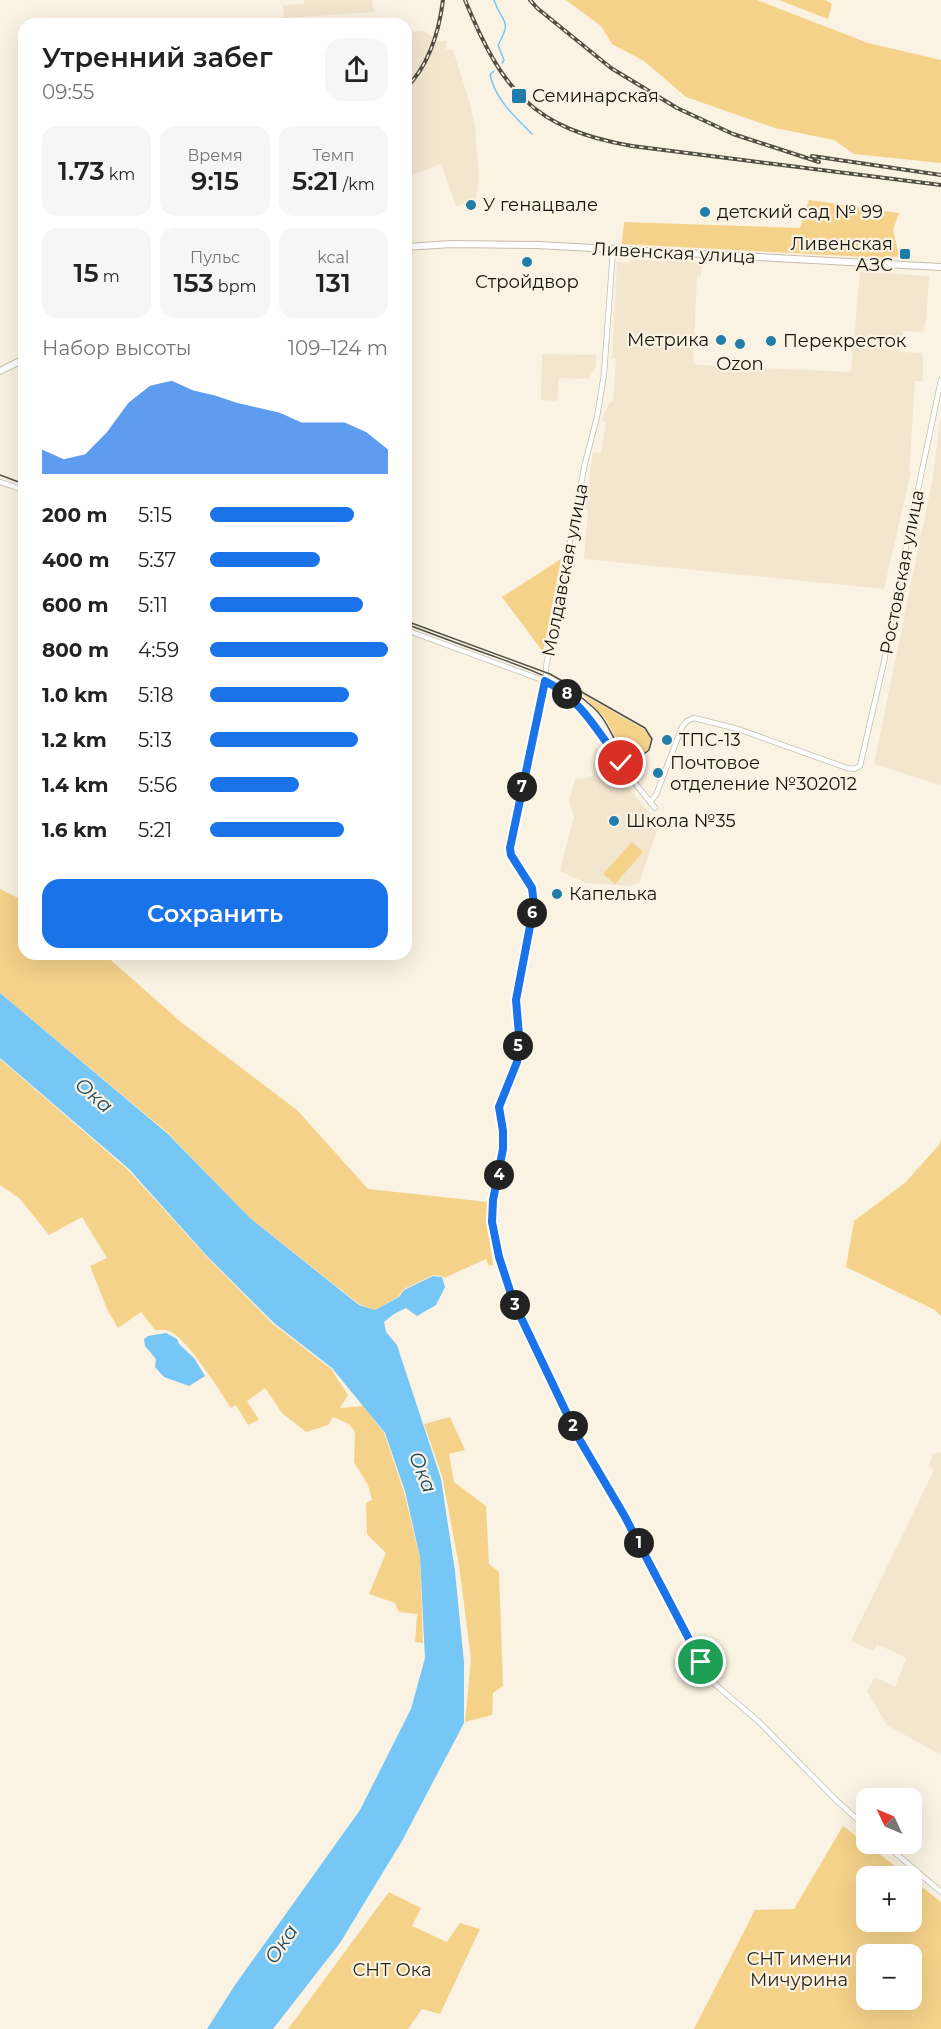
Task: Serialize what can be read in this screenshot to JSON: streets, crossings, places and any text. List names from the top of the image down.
{
  "streets": {
    "main road": ["Ливенская улица"],
    "street": ["Молдавская улица", "Ростовская улица"]
  },
  "crossings": [
    ["Ливенская улица", "Молдавская улица"]
  ],
  "water": ["Ока"],
  "parks": ["СНТ имени Мичурина", "СНТ Ока"],
  "places": {
    "transit": ["Семинарская", "Ливенская АЗС"],
    "other": [
      "У генацвале",
      "детский сад № 99",
      "Стройдвор",
      "Метрика",
      "Перекресток",
      "Ozon",
      "ТПС-13",
      "Почтовое отделение №302012",
      "Школа №35",
      "Капелька"
    ]
  },
  "north": "top left",
  "page": {
    "heading": ["Утренний забег", "09:55"],
    "stats": [
      ["1.73 km"],
      ["Время", "9:15"],
      ["Темп", "5:21 /km"],
      ["15 m"],
      ["Пульс", "153 bpm"],
      ["kcal", "131"]
    ],
    "chart": ["Набор высоты", "109–124 m"],
    "list": [
      {
        "name": "200 m",
        "note": "5:15"
      },
      {
        "name": "400 m",
        "note": "5:37"
      },
      {
        "name": "600 m",
        "note": "5:11"
      },
      {
        "name": "800 m",
        "note": "4:59"
      },
      {
        "name": "1.0 km",
        "note": "5:18"
      },
      {
        "name": "1.2 km",
        "note": "5:13"
      },
      {
        "name": "1.4 km",
        "note": "5:56"
      },
      {
        "name": "1.6 km",
        "note": "5:21"
      }
    ],
    "pins": [
      "8",
      "7",
      "6",
      "5",
      "4",
      "3",
      "2",
      "1"
    ],
    "buttons": "Сохранить",
    "map_buttons": ["+", "−"]
  }
}
